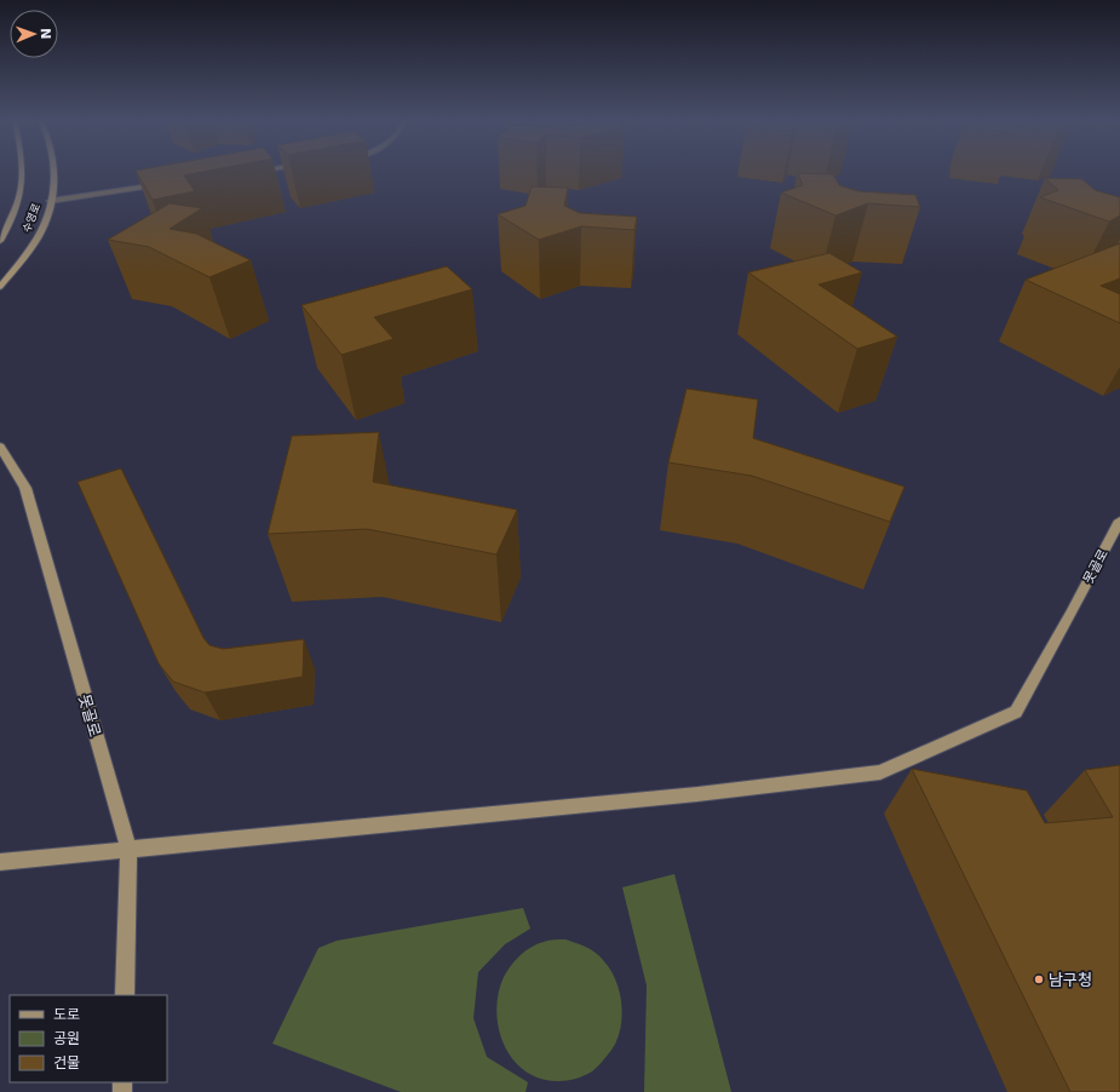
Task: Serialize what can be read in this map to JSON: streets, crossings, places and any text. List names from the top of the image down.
{
  "streets": {
    "street": ["수영로", "못골로"]
  },
  "places": ["남구청"],
  "legend": ["도로", "공원", "건물"],
  "north": "right"
}
